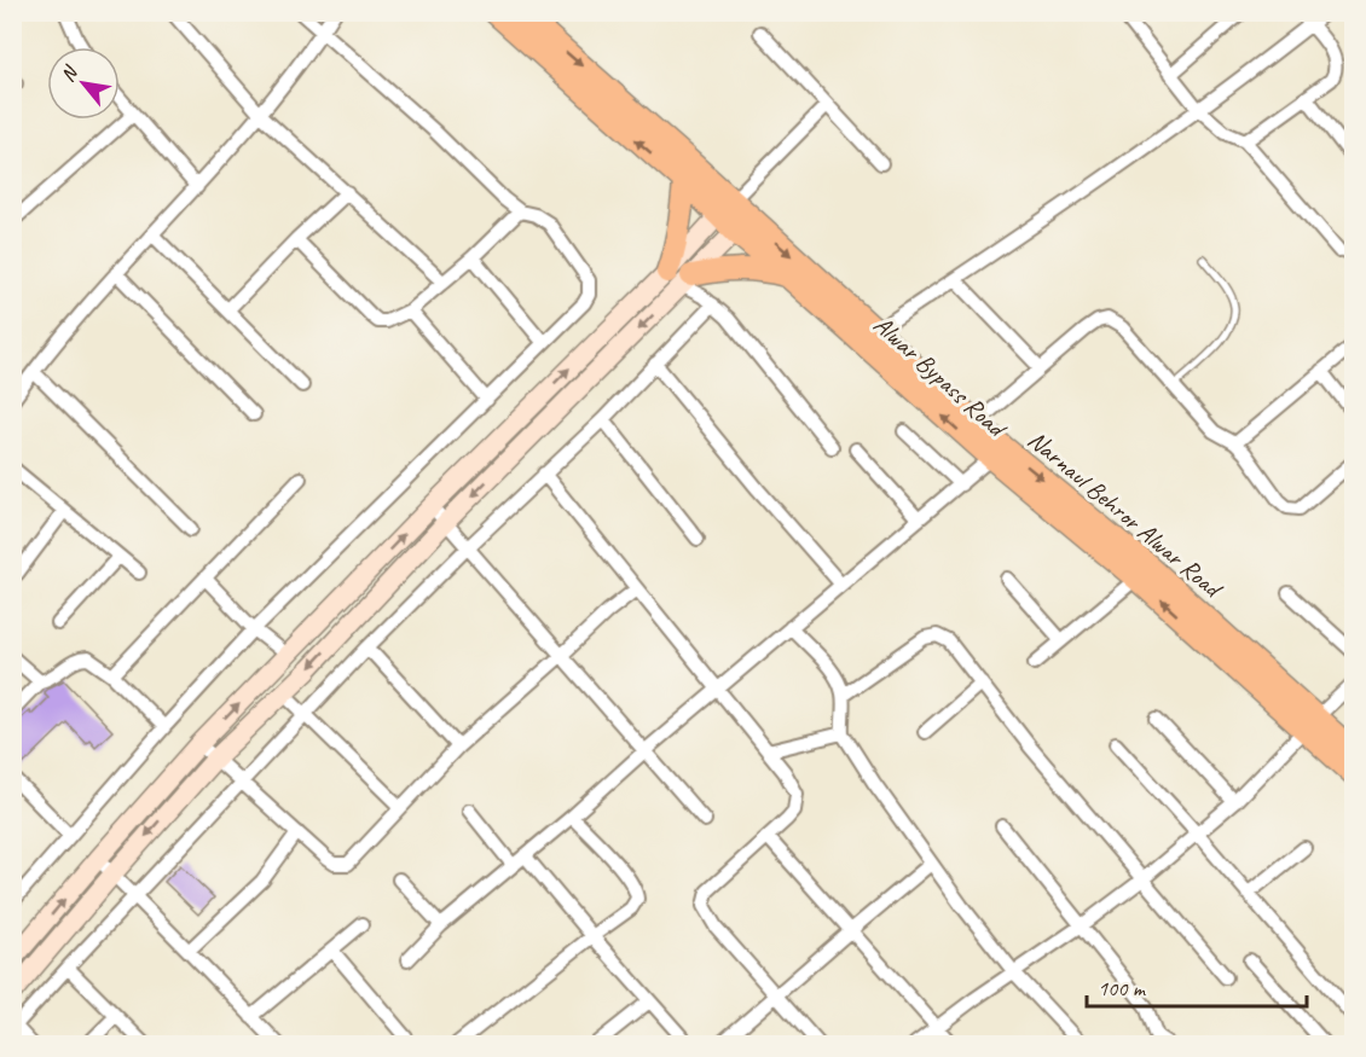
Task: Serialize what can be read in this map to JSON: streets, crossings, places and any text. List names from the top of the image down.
{
  "streets": {
    "main road": ["Alwar Bypass Road", "Narnaul Behror Alwar Road"]
  },
  "crossings": [
    ["Alwar Bypass Road", "Narnaul Behror Alwar Road"]
  ],
  "one_way": ["Alwar Bypass Road", "Narnaul Behror Alwar Road"],
  "scale_bar": "100 m",
  "north": "top left"
}
